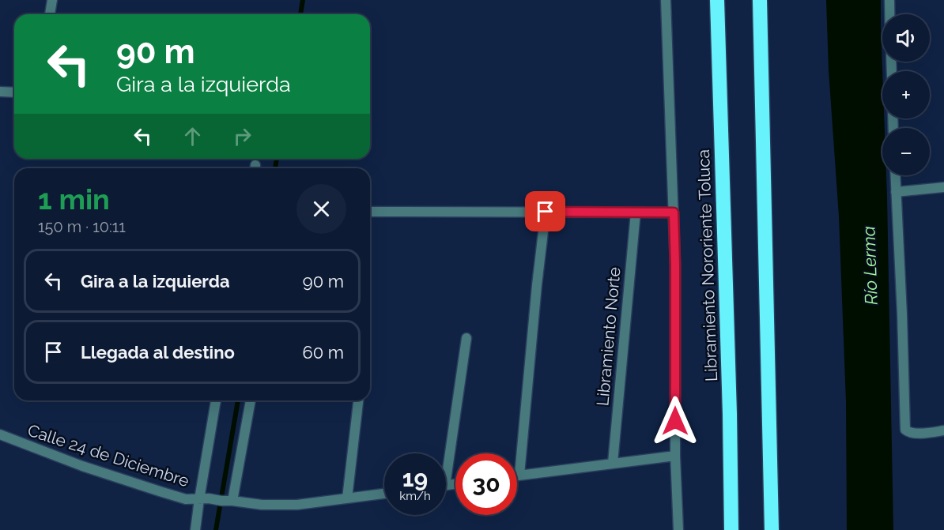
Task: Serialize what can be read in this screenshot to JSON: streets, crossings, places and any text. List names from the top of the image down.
{
  "streets": {
    "highway": ["Libramiento Nororiente Toluca"],
    "street": ["Libramiento Norte", "Calle 24 de Diciembre"]
  },
  "water": ["Río Lerma"],
  "page": {
    "map_buttons": ["+", "−"],
    "turn": ["90 m", "Gira a la izquierda"],
    "heading": ["1 min", "150 m · 10:11"],
    "list": [
      {
        "name": "Gira a la izquierda",
        "value": "90 m"
      },
      {
        "name": "Llegada al destino",
        "value": "60 m"
      }
    ],
    "speed": "19 km/h",
    "limit": "30"
  }
}
